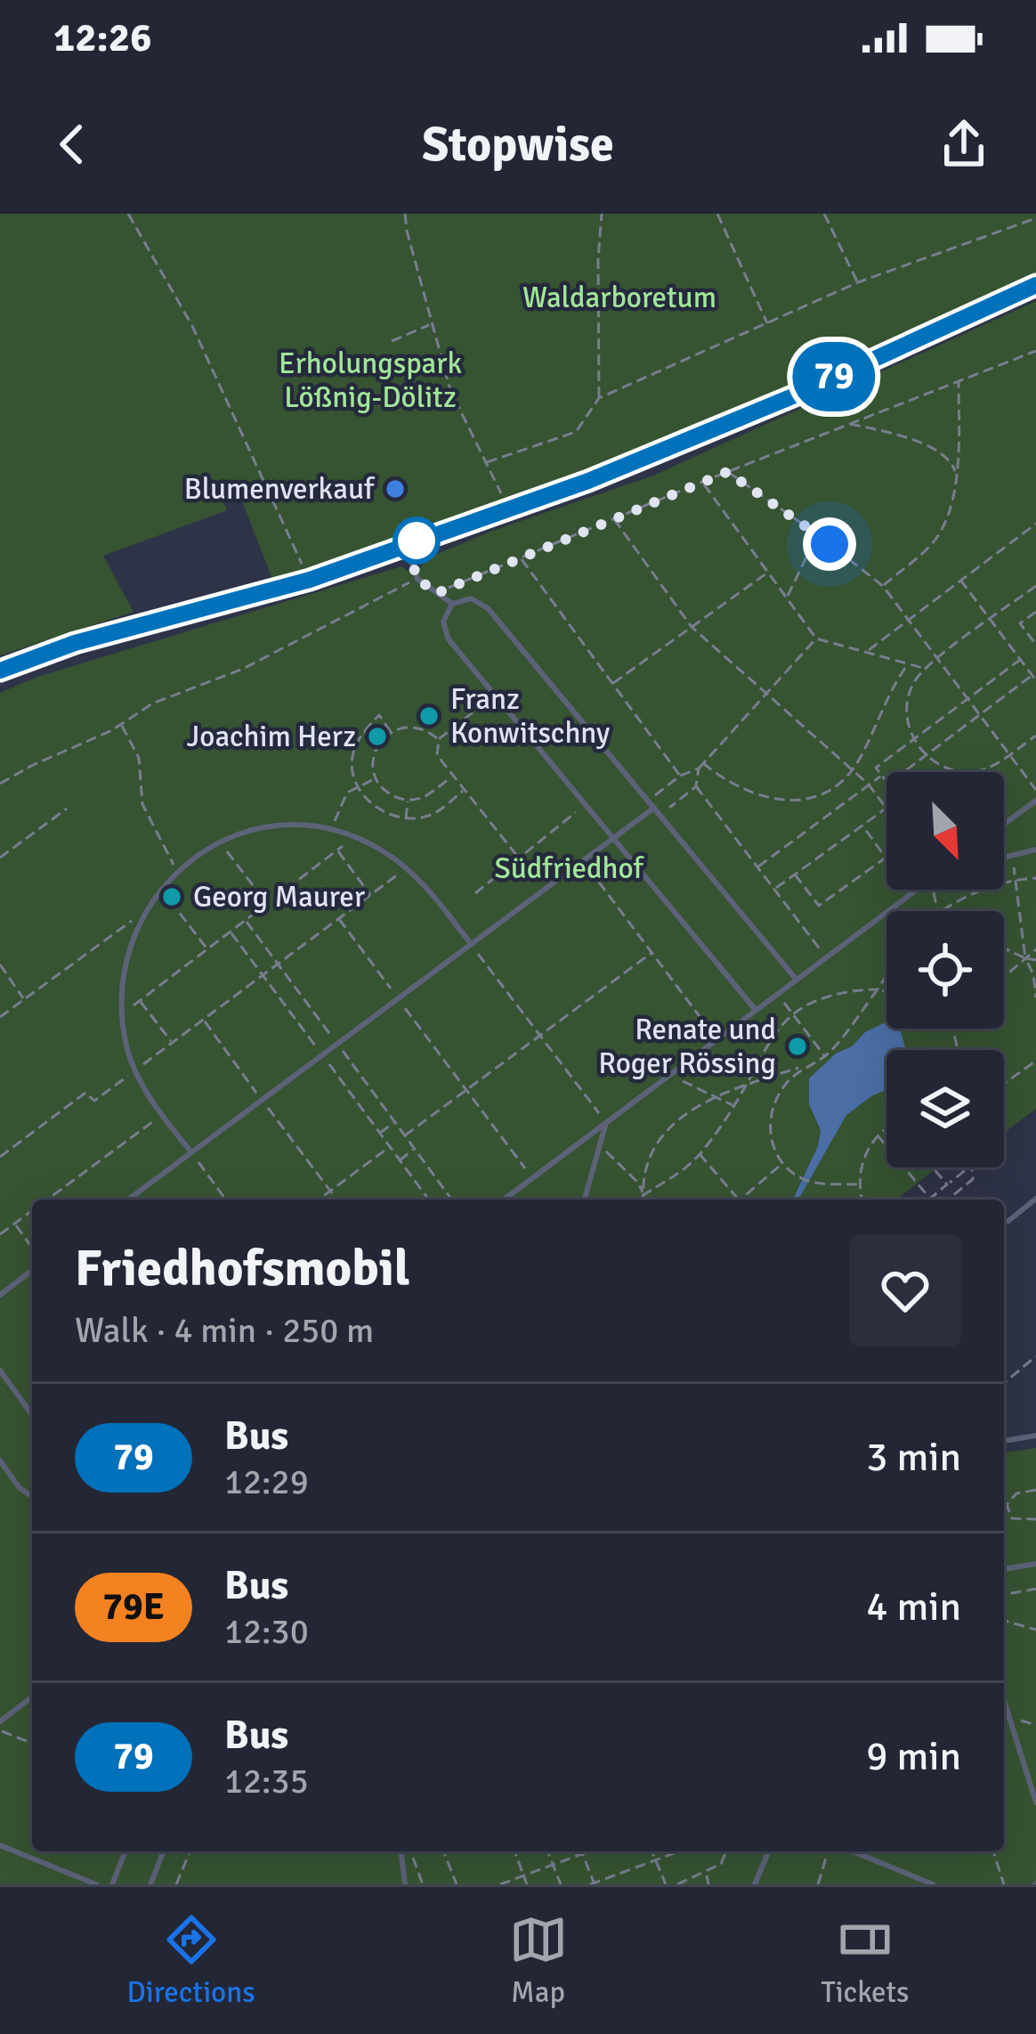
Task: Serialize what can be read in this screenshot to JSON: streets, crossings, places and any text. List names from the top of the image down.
{
  "parks": ["Waldarboretum", "Erholungspark Lößnig-Dölitz", "Südfriedhof"],
  "places": [
    "Blumenverkauf",
    "Franz Konwitschny",
    "Joachim Herz",
    "Georg Maurer",
    "Renate und Roger Rössing"
  ],
  "lines": ["bus line 79"],
  "north": "bottom right",
  "page": {
    "status": "12:26",
    "header": "Stopwise",
    "on_map": "79",
    "heading": ["Friedhofsmobil", "Walk · 4 min · 250 m"],
    "list": [
      {
        "mark": "79",
        "name": "Bus",
        "note": "12:29",
        "value": "3 min"
      },
      {
        "mark": "79E",
        "name": "Bus",
        "note": "12:30",
        "value": "4 min"
      },
      {
        "mark": "79",
        "name": "Bus",
        "note": "12:35",
        "value": "9 min"
      }
    ],
    "tabs": ["Directions", "Map", "Tickets"]
  }
}
